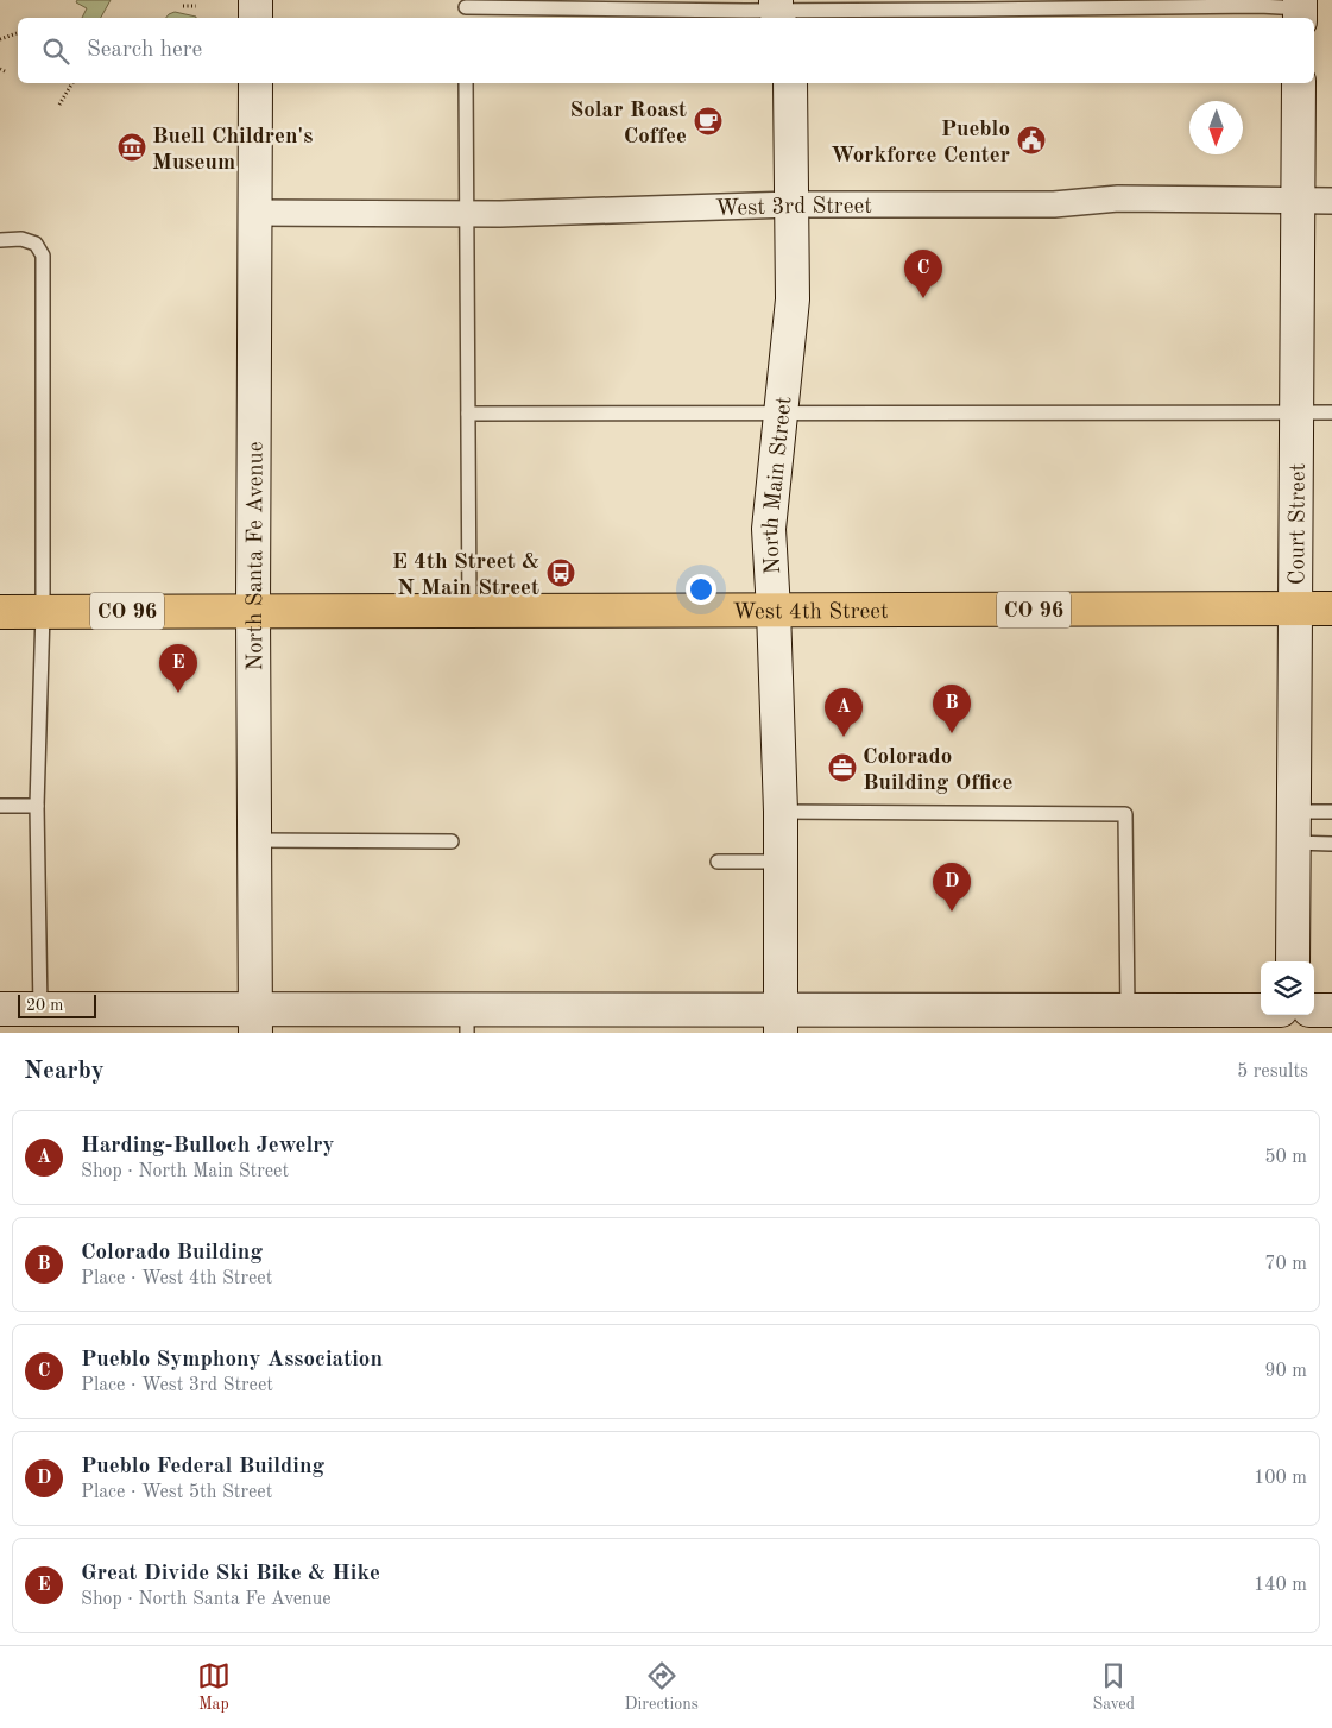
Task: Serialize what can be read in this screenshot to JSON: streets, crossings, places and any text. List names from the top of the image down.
{
  "streets": {
    "main road": ["West 4th Street", "CO 96"],
    "street": [
      "West 3rd Street",
      "North Main Street",
      "Court Street",
      "North Santa Fe Avenue"
    ]
  },
  "crossings": [
    ["West 3rd Street", "North Main Street"],
    ["West 3rd Street", "Court Street"],
    ["West 3rd Street", "North Santa Fe Avenue"],
    ["North Main Street", "West 4th Street"],
    ["Court Street", "West 4th Street"],
    ["North Santa Fe Avenue", "West 4th Street"],
    ["North Santa Fe Avenue", "CO 96"],
    ["West 4th Street", "CO 96"]
  ],
  "places": {
    "cafe": ["Solar Roast Coffee"],
    "public building": ["Pueblo Workforce Center"],
    "museum": ["Buell Children's Museum"],
    "bus stop": ["E 4th Street & N Main Street"],
    "office": ["Colorado Building Office"]
  },
  "scale_bar": "20 m",
  "north": "bottom",
  "page": {
    "search": "Search here",
    "pins": [
      "C",
      "E",
      "B",
      "A",
      "D"
    ],
    "scale": "20 m",
    "heading": ["Nearby", "5 results"],
    "list": [
      {
        "mark": "A",
        "name": "Harding-Bulloch Jewelry",
        "note": "Shop · North Main Street",
        "value": "50 m"
      },
      {
        "mark": "B",
        "name": "Colorado Building",
        "note": "Place · West 4th Street",
        "value": "70 m"
      },
      {
        "mark": "C",
        "name": "Pueblo Symphony Association",
        "note": "Place · West 3rd Street",
        "value": "90 m"
      },
      {
        "mark": "D",
        "name": "Pueblo Federal Building",
        "note": "Place · West 5th Street",
        "value": "100 m"
      },
      {
        "mark": "E",
        "name": "Great Divide Ski Bike & Hike",
        "note": "Shop · North Santa Fe Avenue",
        "value": "140 m"
      }
    ],
    "nav": ["Map", "Directions", "Saved"]
  }
}
